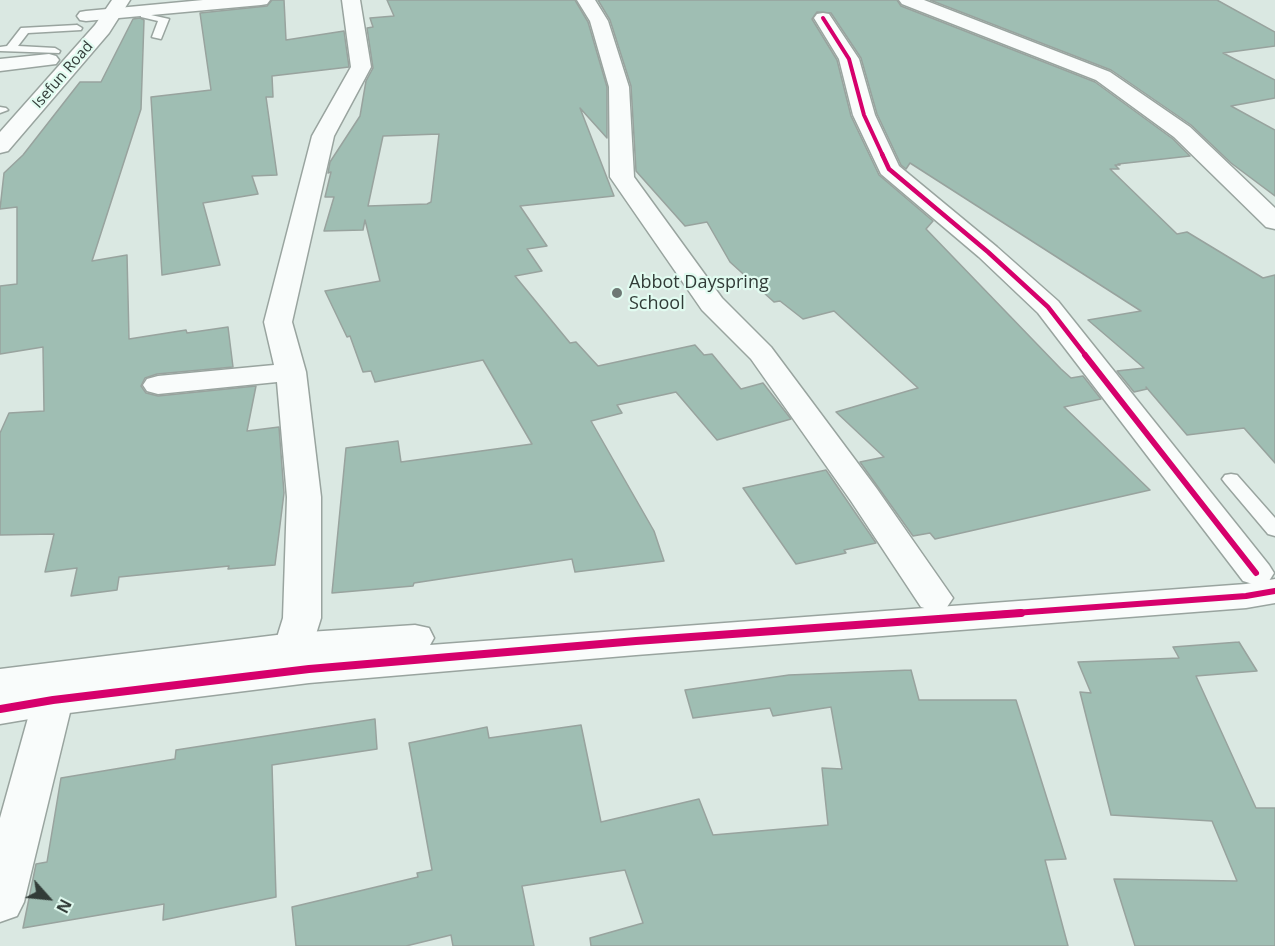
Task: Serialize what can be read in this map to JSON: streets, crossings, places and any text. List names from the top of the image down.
{
  "streets": {
    "street": ["Isefun Road"]
  },
  "places": ["Abbot Dayspring School"],
  "north": "bottom right"
}
